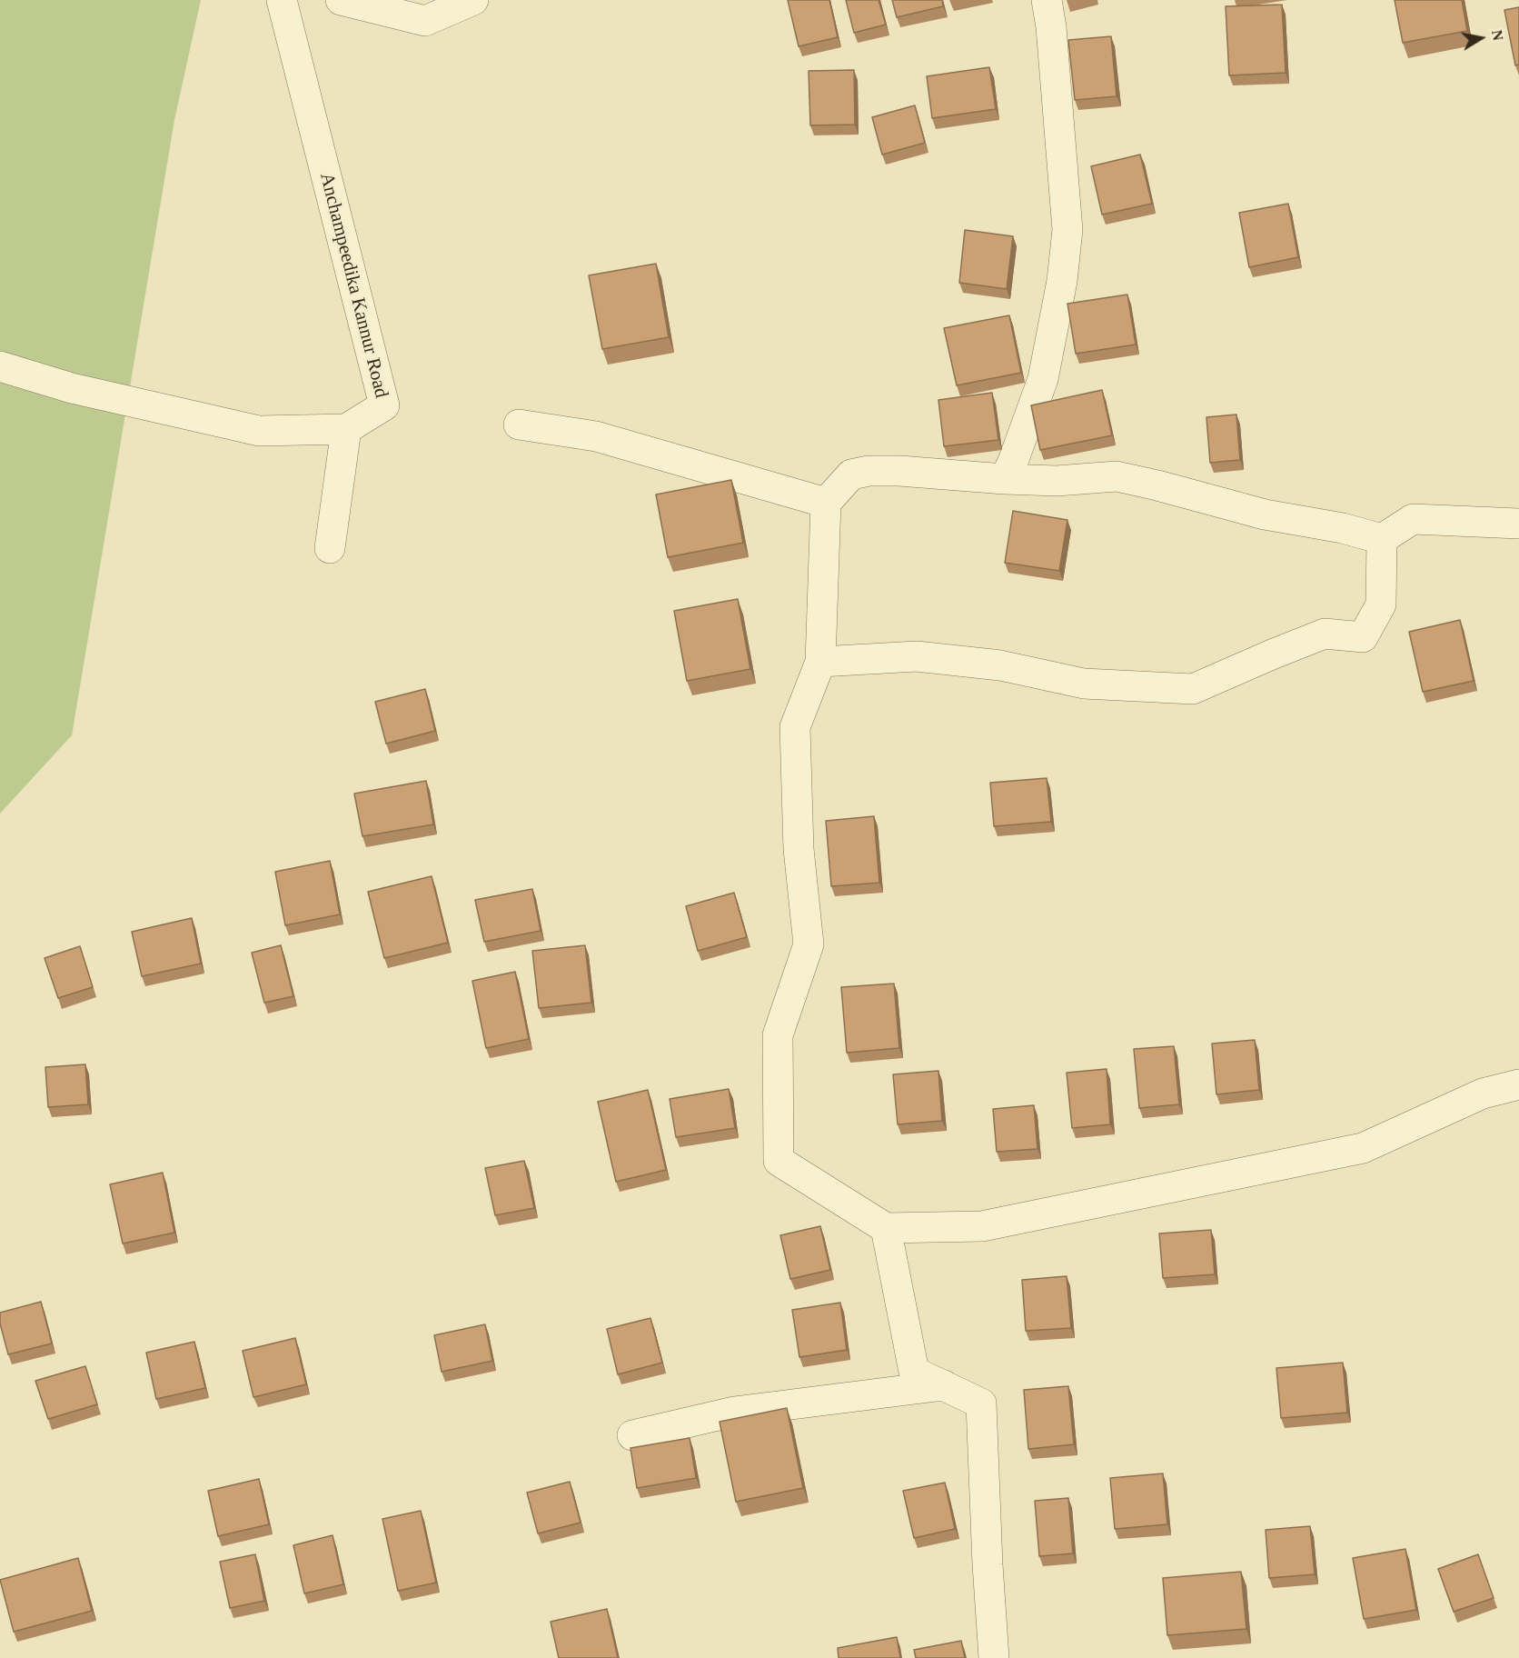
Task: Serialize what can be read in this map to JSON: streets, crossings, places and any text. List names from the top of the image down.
{
  "streets": {
    "street": ["Anchampeedika Kannur Road"]
  },
  "north": "right"
}
